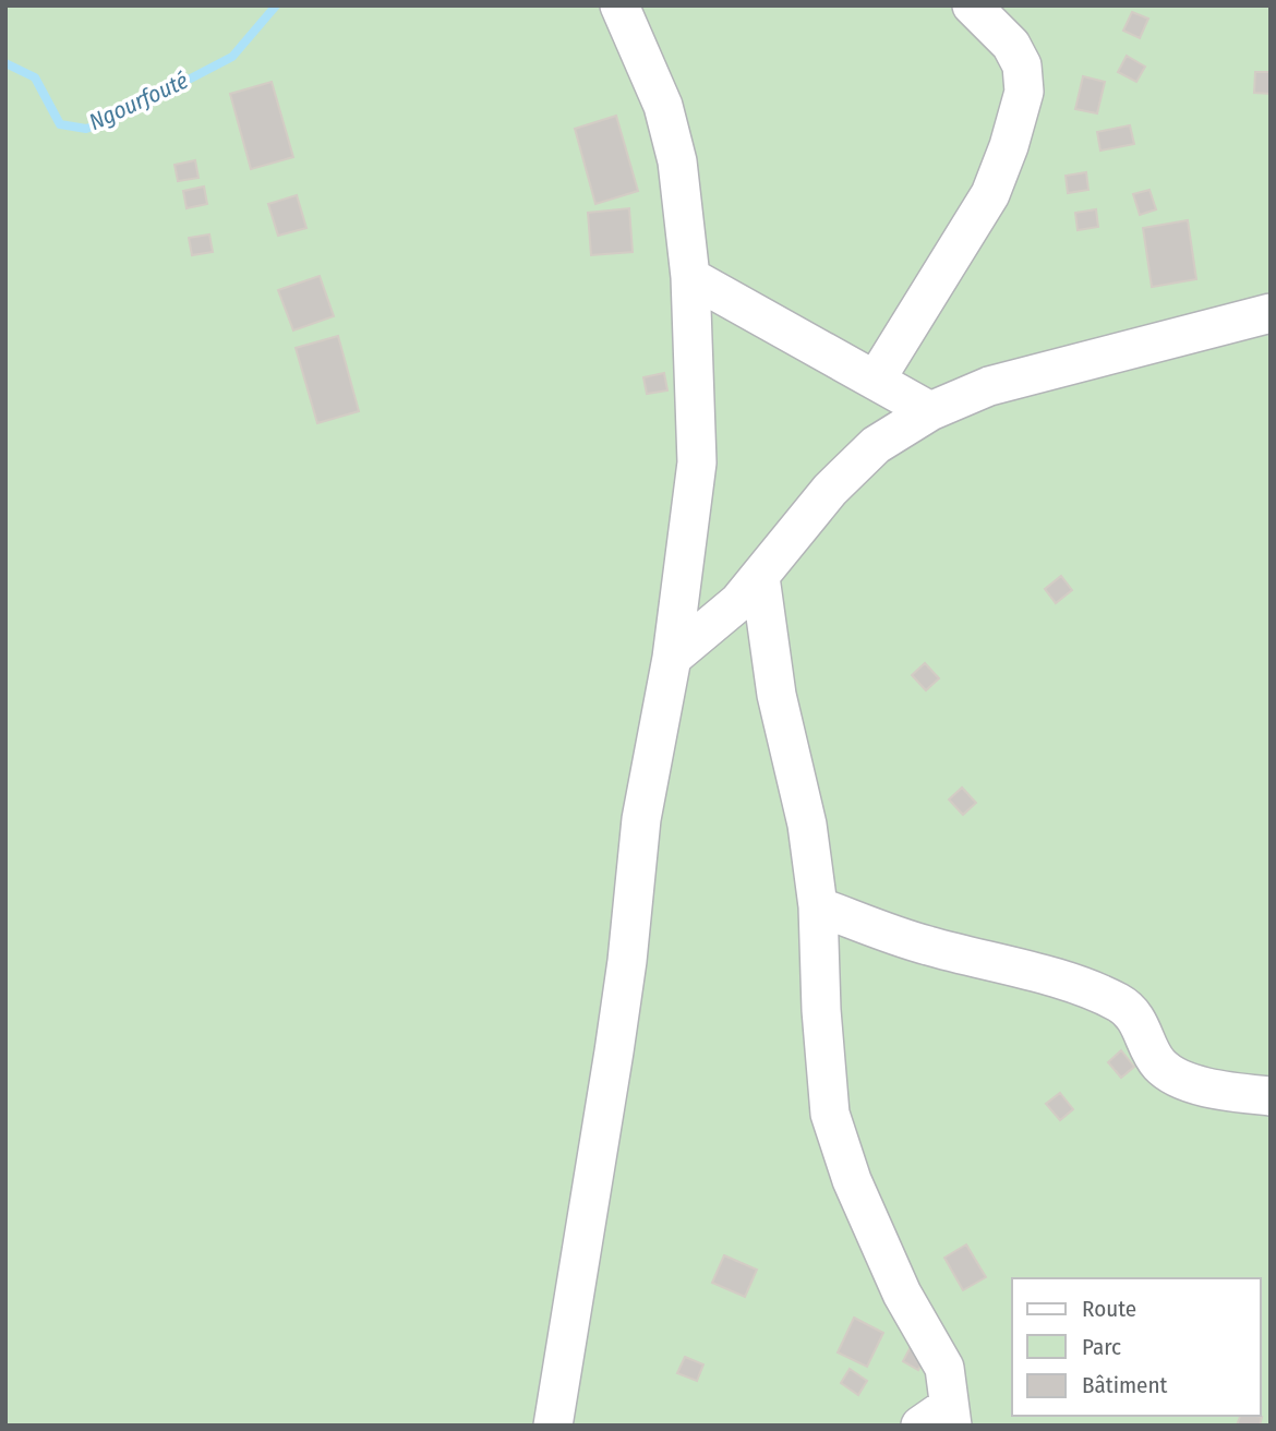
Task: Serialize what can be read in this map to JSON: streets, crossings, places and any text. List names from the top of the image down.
{
  "water": ["Ngourfouté"],
  "legend": ["Route", "Parc", "Bâtiment"]
}
